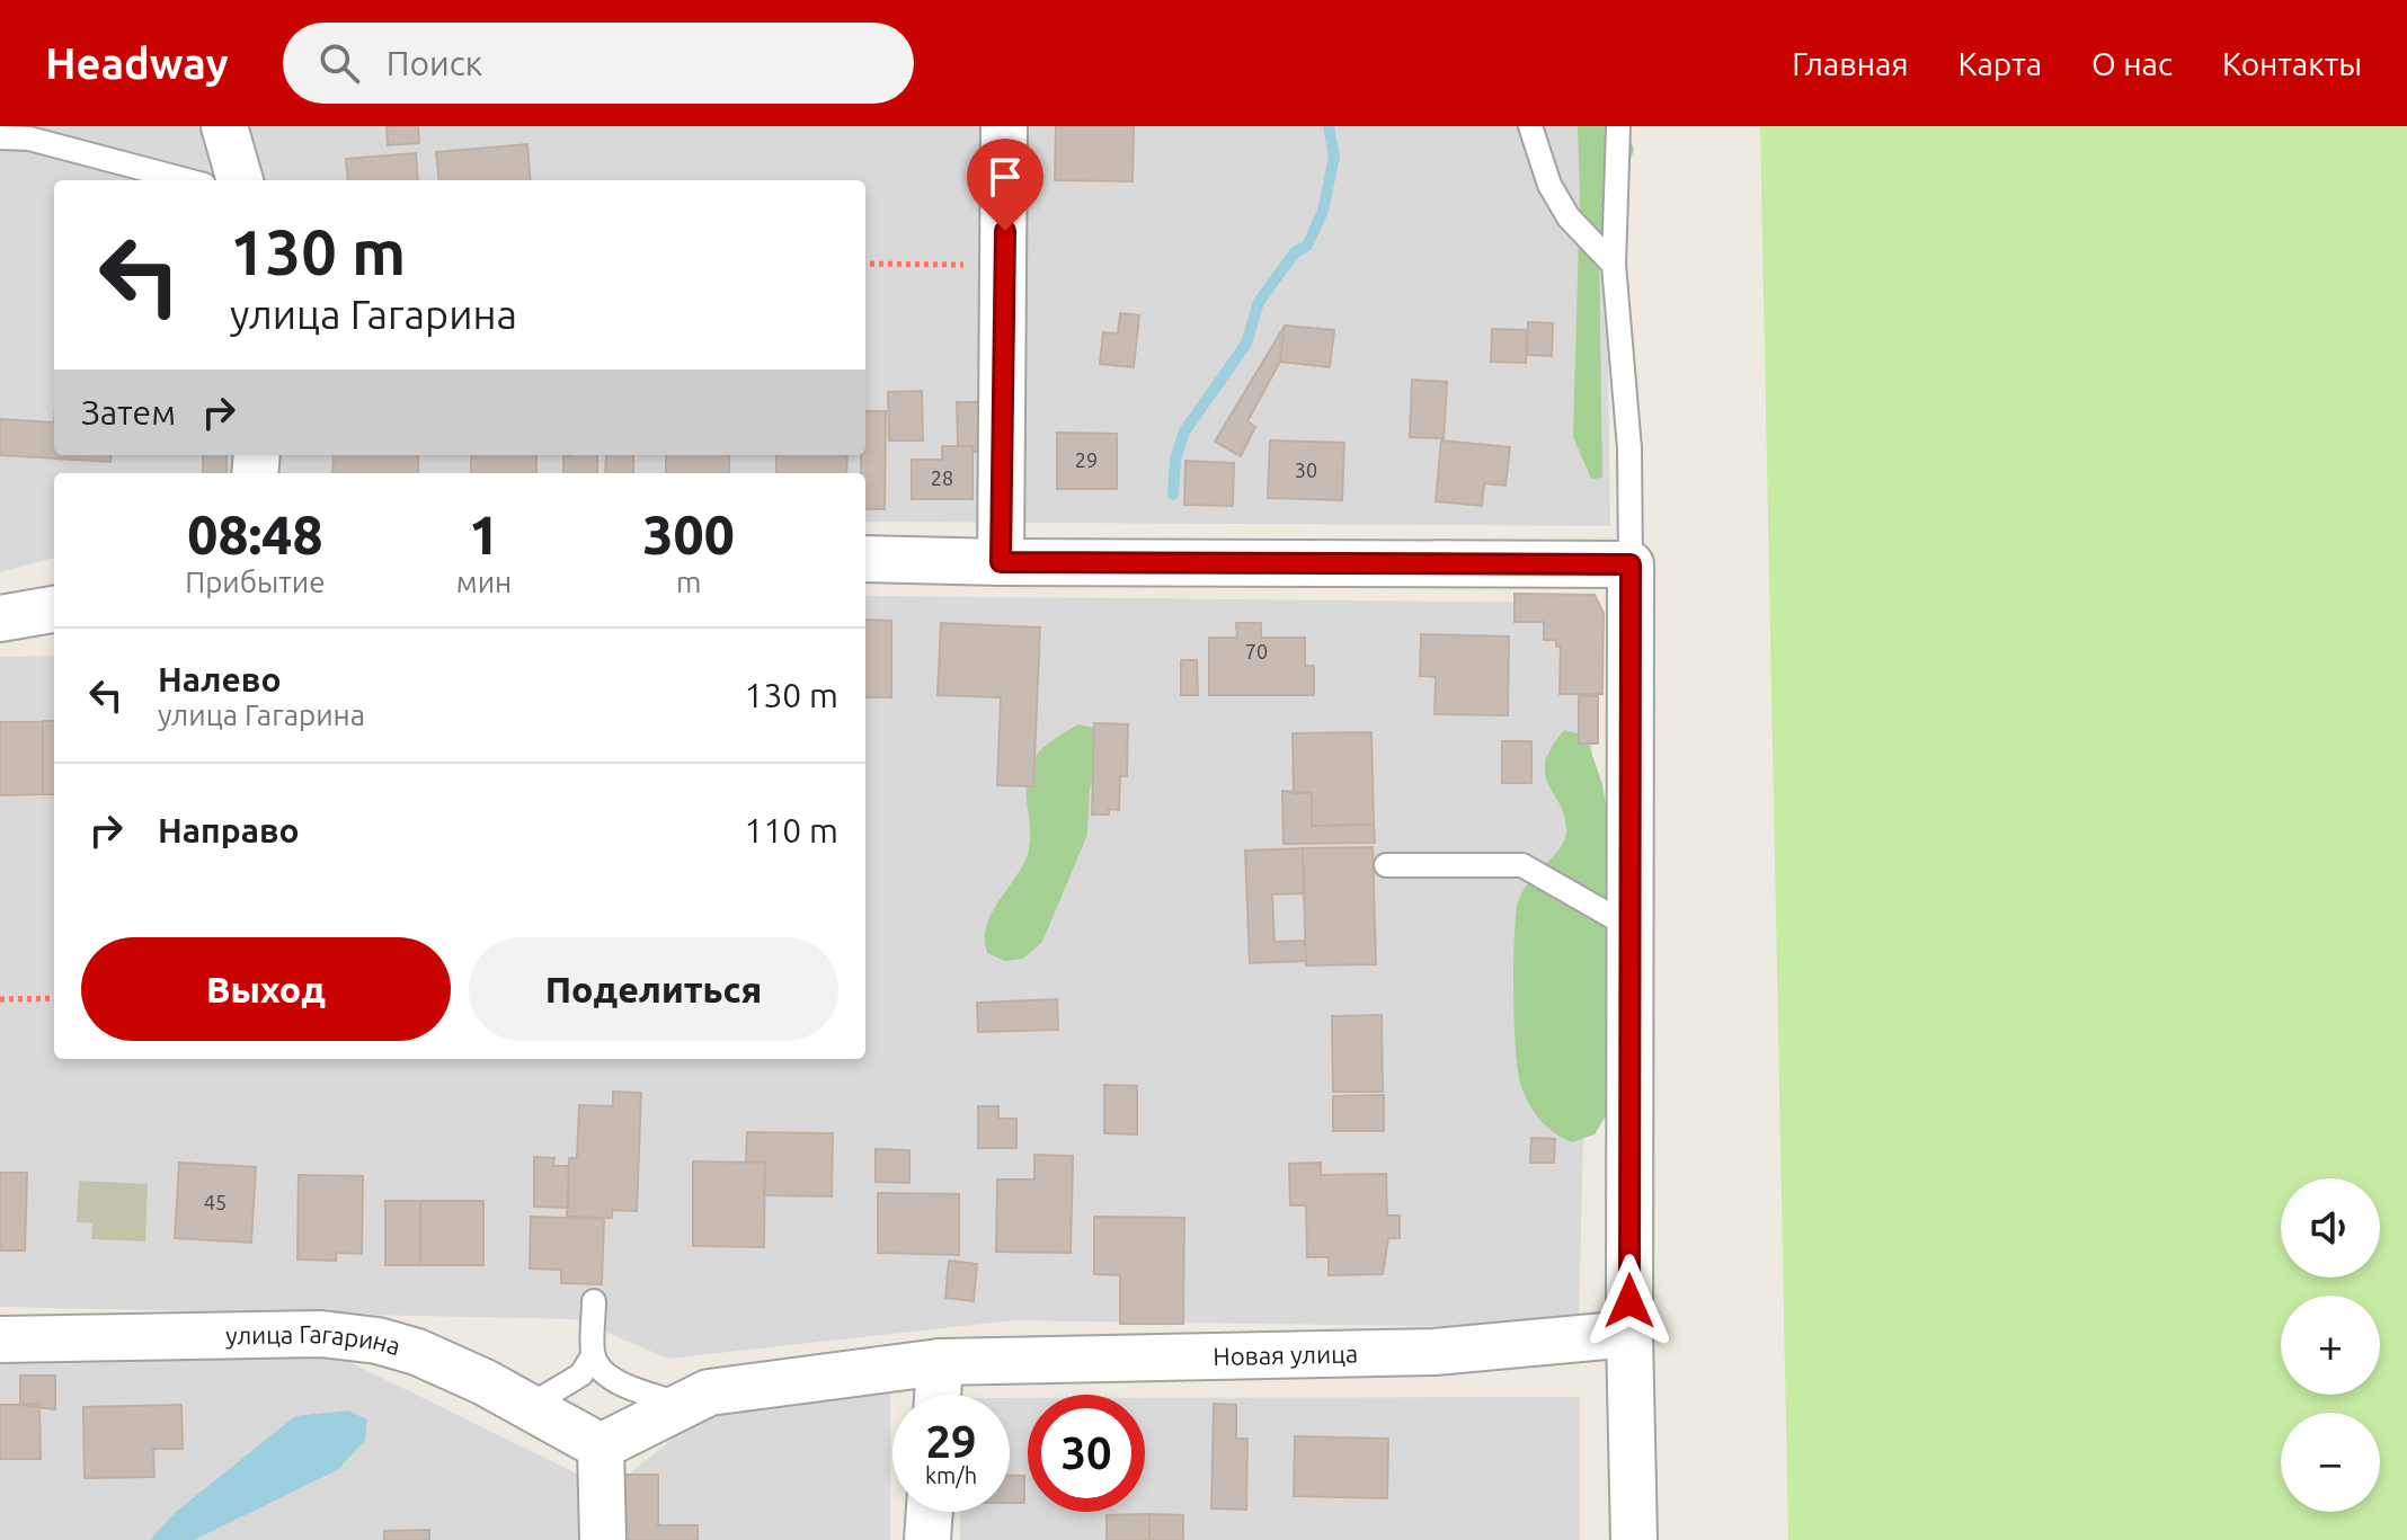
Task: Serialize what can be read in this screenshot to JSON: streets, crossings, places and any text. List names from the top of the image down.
{
  "streets": {
    "street": ["улица Гагарина", "Новая улица"]
  },
  "crossings": [
    ["улица Гагарина", "Новая улица"]
  ],
  "house_numbers": [
    "29",
    "30",
    "28",
    "70",
    "45"
  ],
  "page": {
    "header": "Headway",
    "search": "Поиск",
    "nav": [
      "Главная",
      "Карта",
      "О нас",
      "Контакты"
    ],
    "turn": ["130 m", "улица Гагарина"],
    "then": "Затем",
    "eta": [
      "08:48",
      "Прибытие",
      "1",
      "мин",
      "300",
      "m"
    ],
    "list": [
      {
        "name": "Налево",
        "note": "улица Гагарина",
        "value": "130 m"
      },
      {
        "name": "Направо",
        "value": "110 m"
      }
    ],
    "buttons": ["Выход", "Поделиться"],
    "map_buttons": ["+", "−"],
    "speed": "29 km/h",
    "limit": "30"
  }
}
